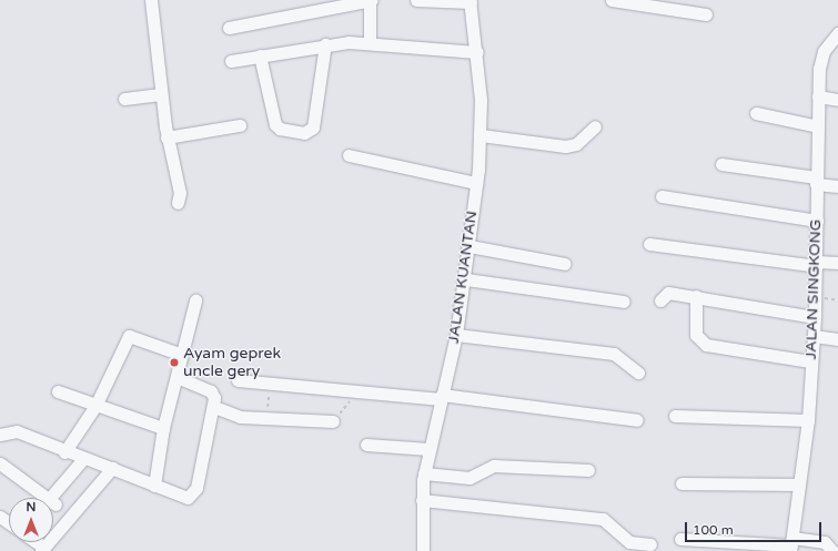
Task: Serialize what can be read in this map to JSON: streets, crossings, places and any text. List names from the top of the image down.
{
  "streets": {
    "street": ["JALAN KUANTAN", "JALAN SINGKONG"]
  },
  "places": ["Ayam geprek uncle gery"],
  "scale_bar": "100 m",
  "north": "top"
}
